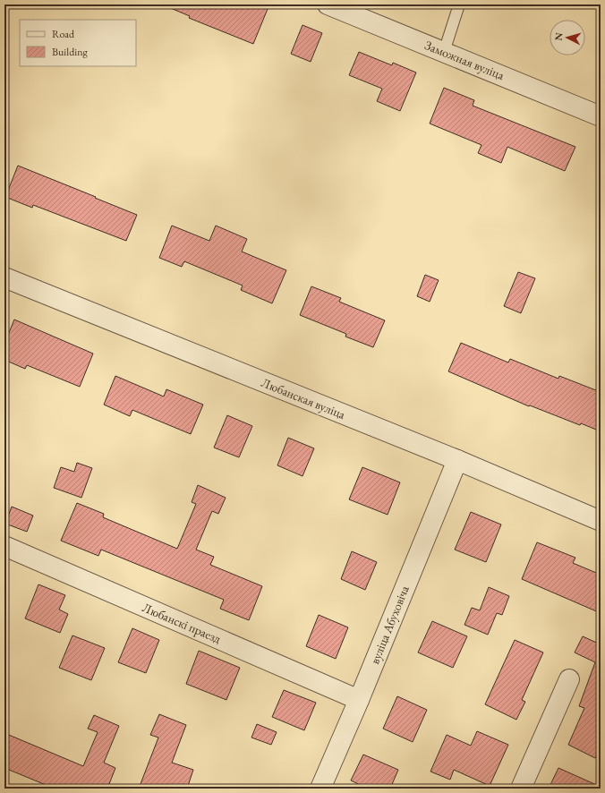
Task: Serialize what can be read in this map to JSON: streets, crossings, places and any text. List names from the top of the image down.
{
  "streets": {
    "street": [
      "Заможная вуліца",
      "Любанская вуліца",
      "Любанскі праезд",
      "вуліца Абуховіча"
    ]
  },
  "crossings": [
    ["Любанская вуліца", "вуліца Абуховіча"],
    ["Любанскі праезд", "вуліца Абуховіча"]
  ],
  "legend": ["Road", "Building"],
  "north": "left"
}
